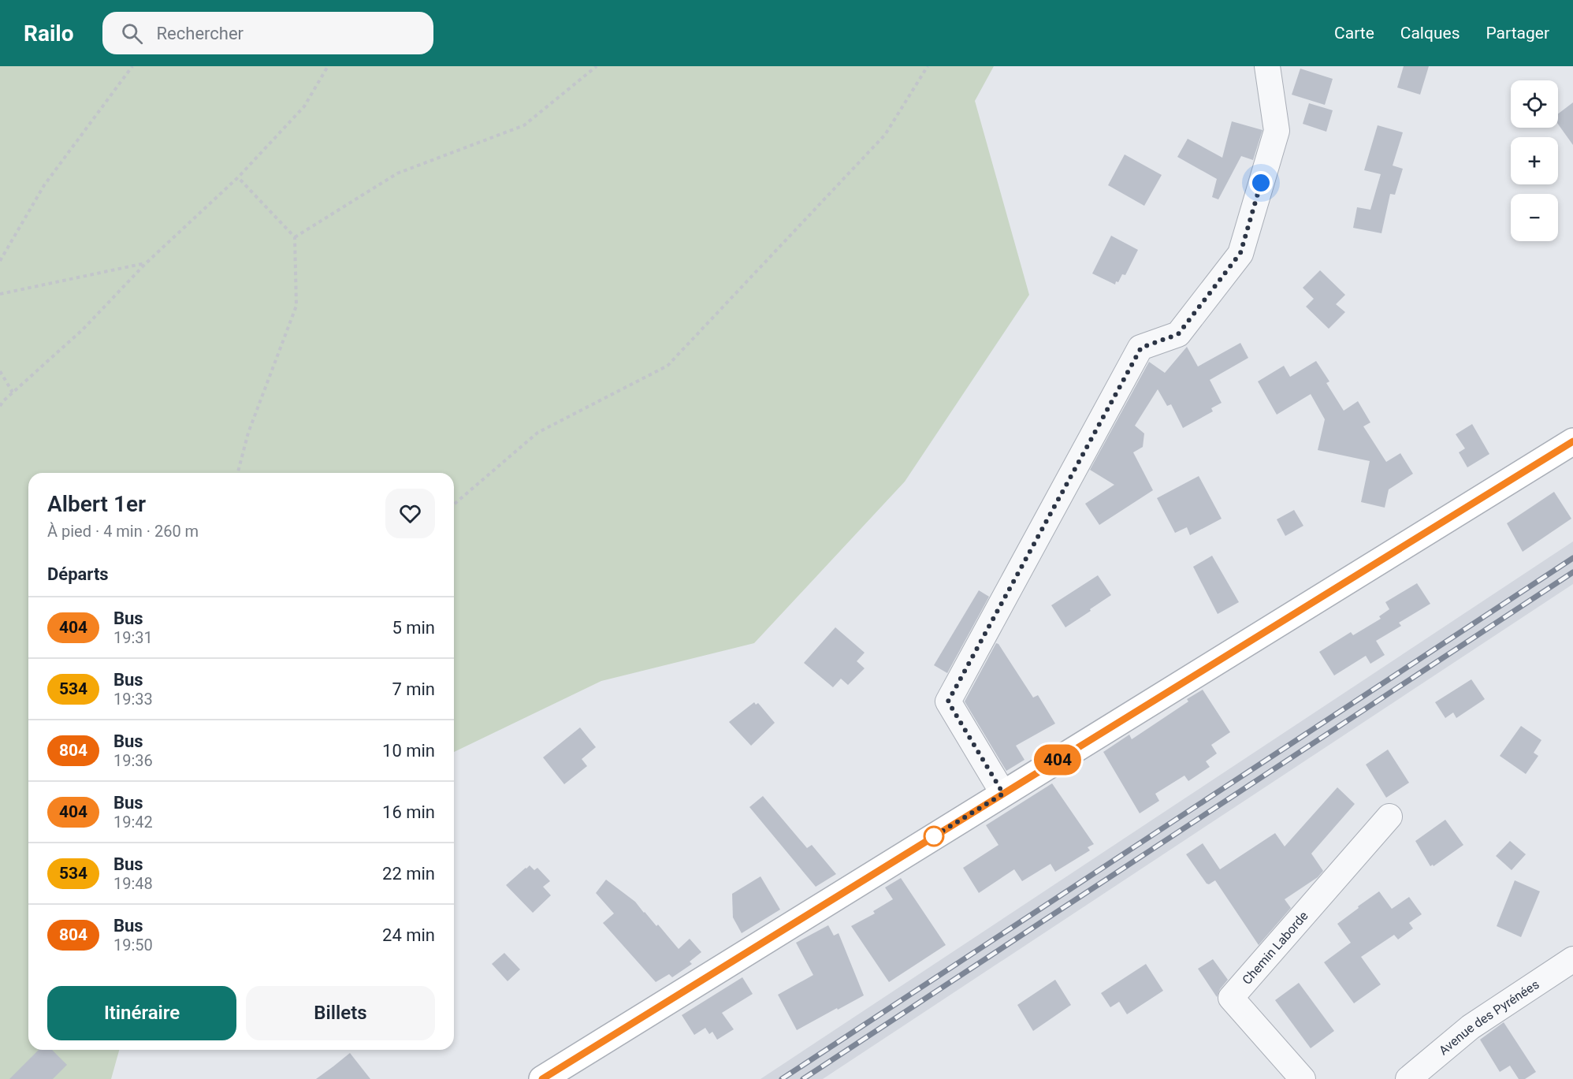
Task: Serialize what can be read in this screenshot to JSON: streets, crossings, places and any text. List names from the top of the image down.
{
  "streets": {
    "street": ["Chemin Laborde", "Avenue des Pyrénées"]
  },
  "lines": ["bus line 404"],
  "page": {
    "header": "Railo",
    "search": "Rechercher",
    "nav": ["Carte", "Calques", "Partager"],
    "on_map": "404",
    "map_buttons": ["+", "−"],
    "heading": [
      ["Albert 1er", "À pied · 4 min · 260 m"],
      "Départs"
    ],
    "list": [
      {
        "mark": "404",
        "name": "Bus",
        "note": "19:31",
        "value": "5 min"
      },
      {
        "mark": "534",
        "name": "Bus",
        "note": "19:33",
        "value": "7 min"
      },
      {
        "mark": "804",
        "name": "Bus",
        "note": "19:36",
        "value": "10 min"
      },
      {
        "mark": "404",
        "name": "Bus",
        "note": "19:42",
        "value": "16 min"
      },
      {
        "mark": "534",
        "name": "Bus",
        "note": "19:48",
        "value": "22 min"
      },
      {
        "mark": "804",
        "name": "Bus",
        "note": "19:50",
        "value": "24 min"
      }
    ],
    "buttons": ["Itinéraire", "Billets"]
  }
}
